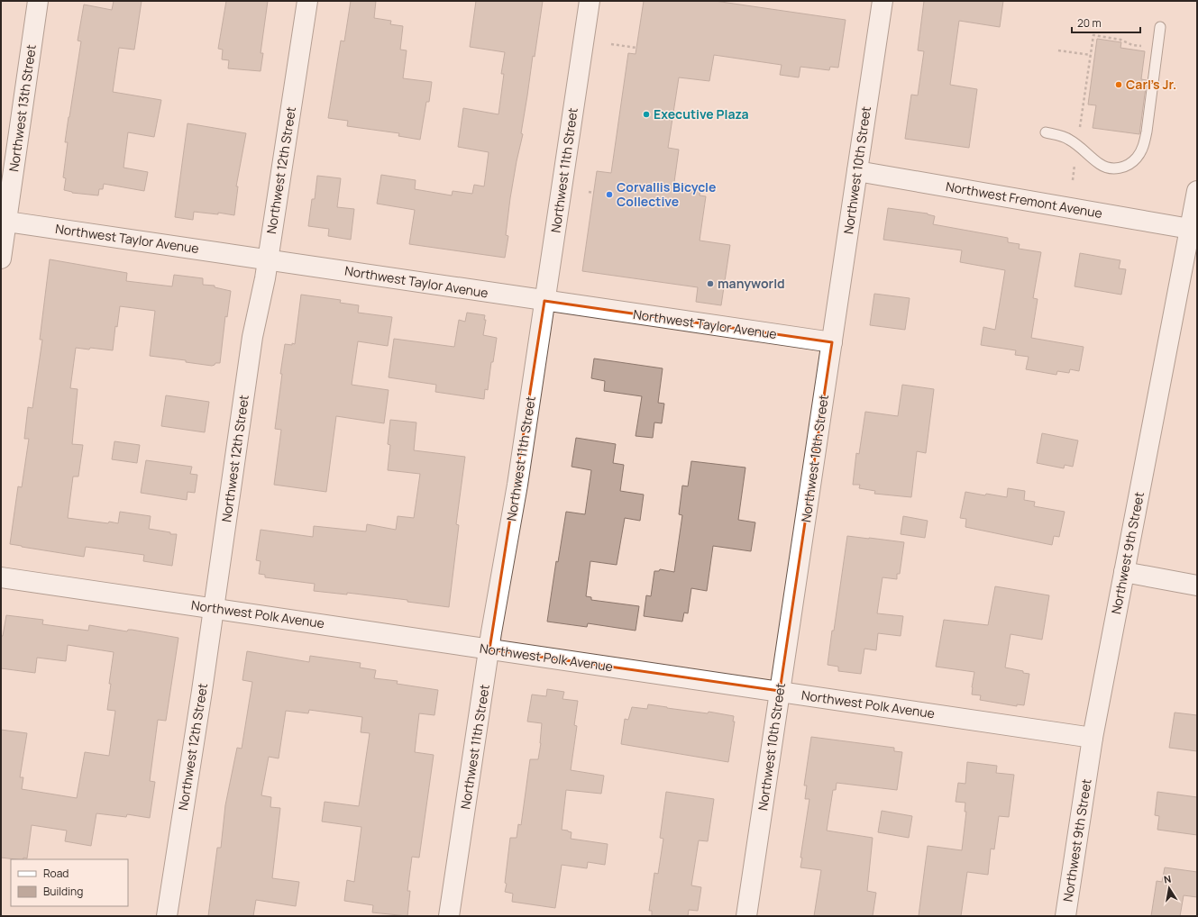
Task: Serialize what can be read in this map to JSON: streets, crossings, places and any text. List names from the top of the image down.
{
  "streets": {
    "street": [
      "Northwest 13th Street",
      "Northwest 12th Street",
      "Northwest 11th Street",
      "Northwest 10th Street",
      "Northwest Fremont Avenue",
      "Northwest Taylor Avenue",
      "Northwest 9th Street",
      "Northwest Polk Avenue"
    ]
  },
  "crossings": [
    ["Northwest 13th Street", "Northwest Taylor Avenue"],
    ["Northwest 12th Street", "Northwest Taylor Avenue"],
    ["Northwest 12th Street", "Northwest Polk Avenue"],
    ["Northwest 11th Street", "Northwest Taylor Avenue"],
    ["Northwest 11th Street", "Northwest Polk Avenue"],
    ["Northwest 10th Street", "Northwest Fremont Avenue"],
    ["Northwest 10th Street", "Northwest Taylor Avenue"],
    ["Northwest 10th Street", "Northwest Polk Avenue"],
    ["Northwest Fremont Avenue", "Northwest 9th Street"],
    ["Northwest 9th Street", "Northwest Polk Avenue"]
  ],
  "places": [
    "Carl's Jr.",
    "Executive Plaza",
    "Corvallis Bicycle Collective",
    "manyworld"
  ],
  "legend": ["Road", "Building"],
  "scale_bar": "20 m",
  "north": "top"
}
